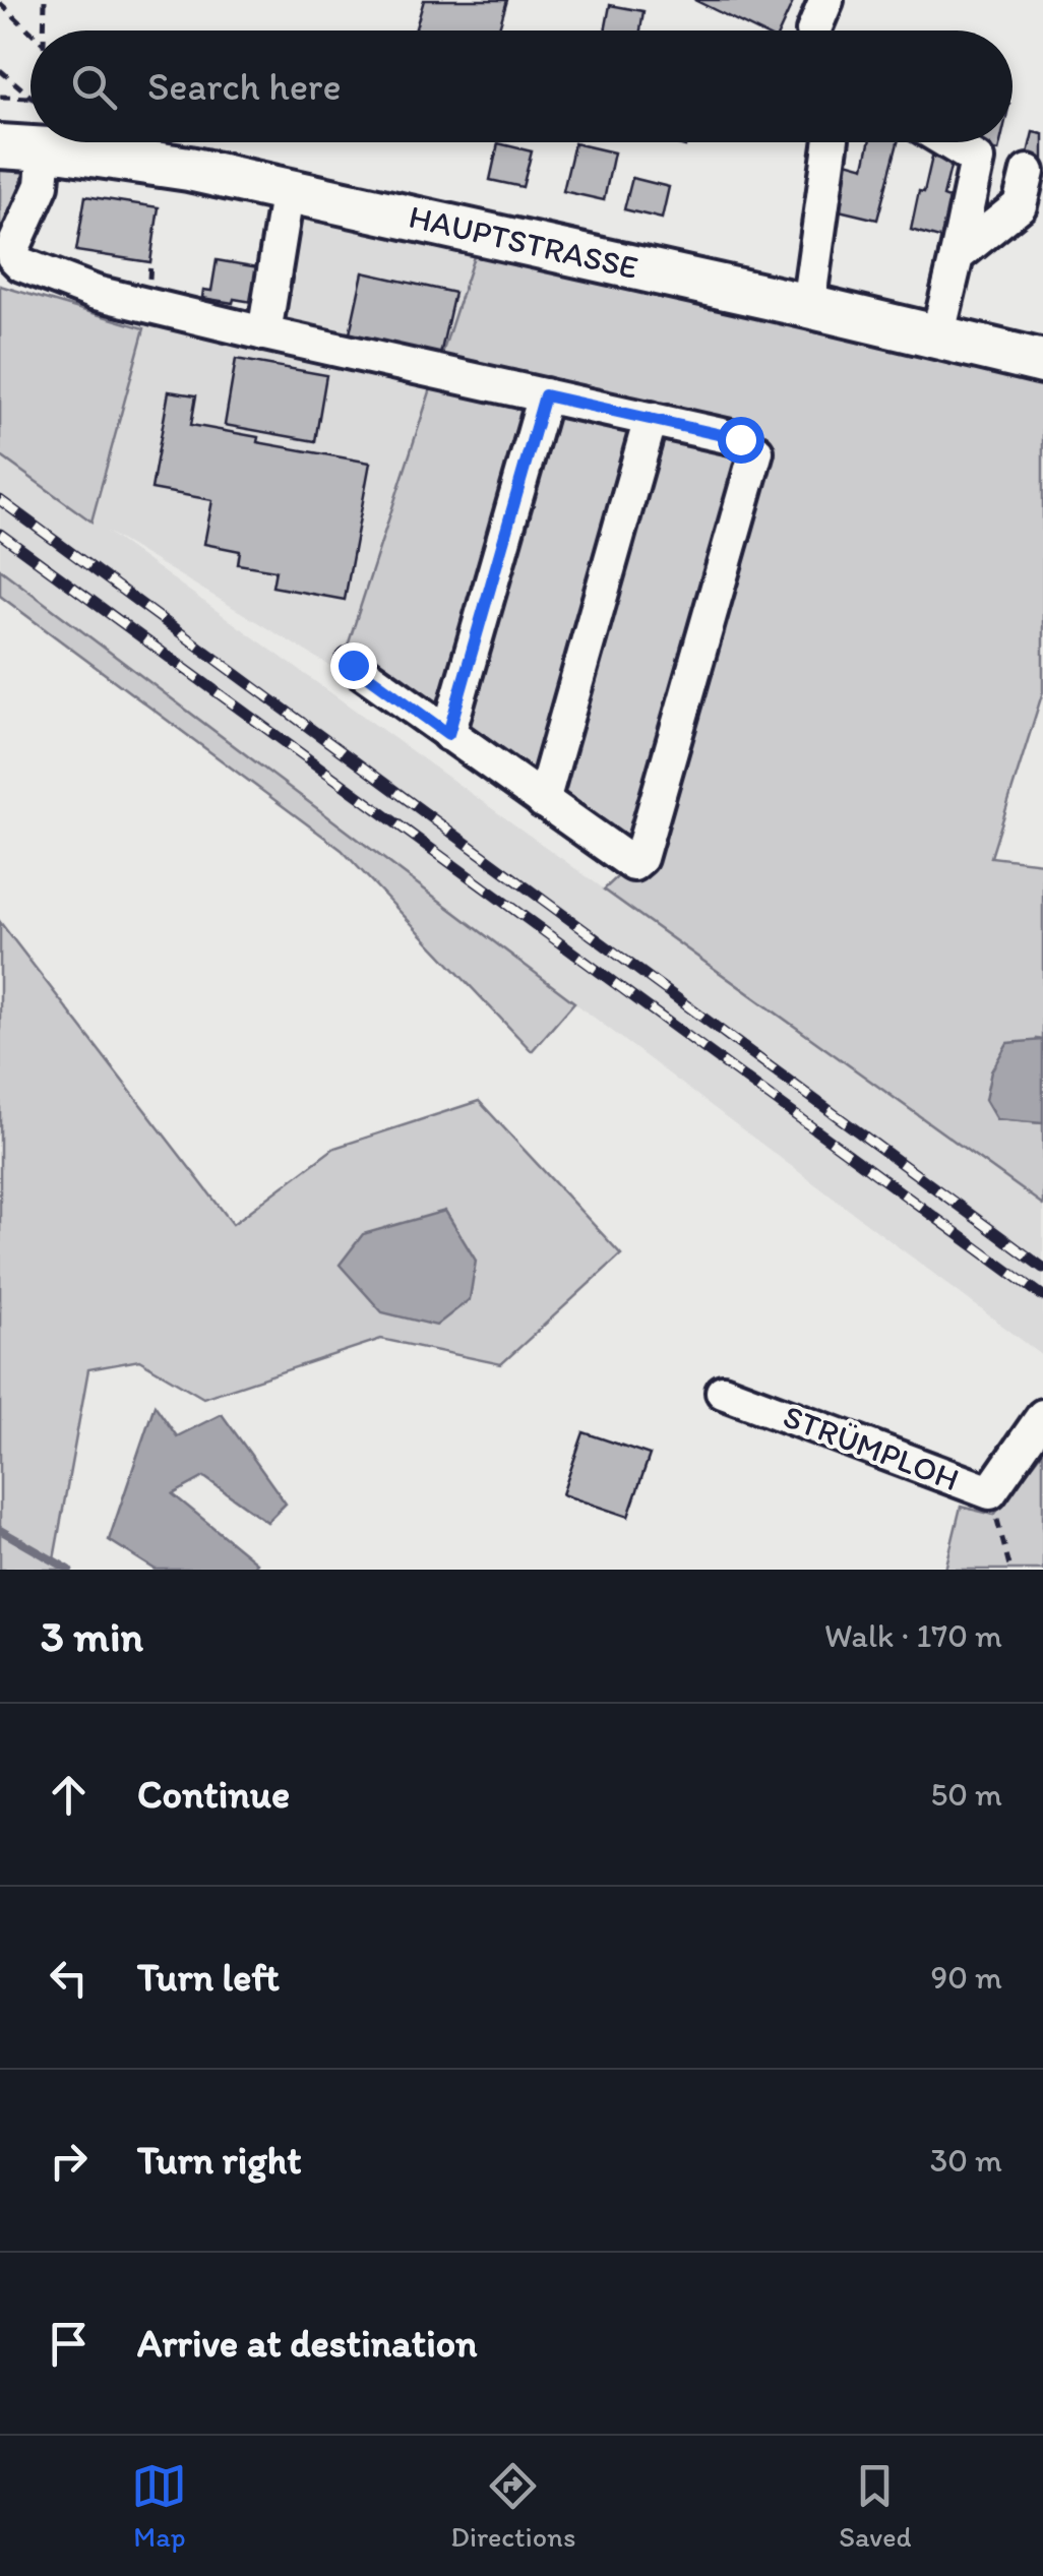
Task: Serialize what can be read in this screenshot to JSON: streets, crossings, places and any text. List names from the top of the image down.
{
  "streets": {
    "main road": ["HAUPTSTRASSE"],
    "street": ["STRÜMPLOH"]
  },
  "page": {
    "search": "Search here",
    "heading": ["3 min", "Walk · 170 m"],
    "list": [
      ["Continue", "50 m"],
      ["Turn left", "90 m"],
      ["Turn right", "30 m"],
      "Arrive at destination"
    ],
    "nav": ["Map", "Directions", "Saved"]
  }
}
